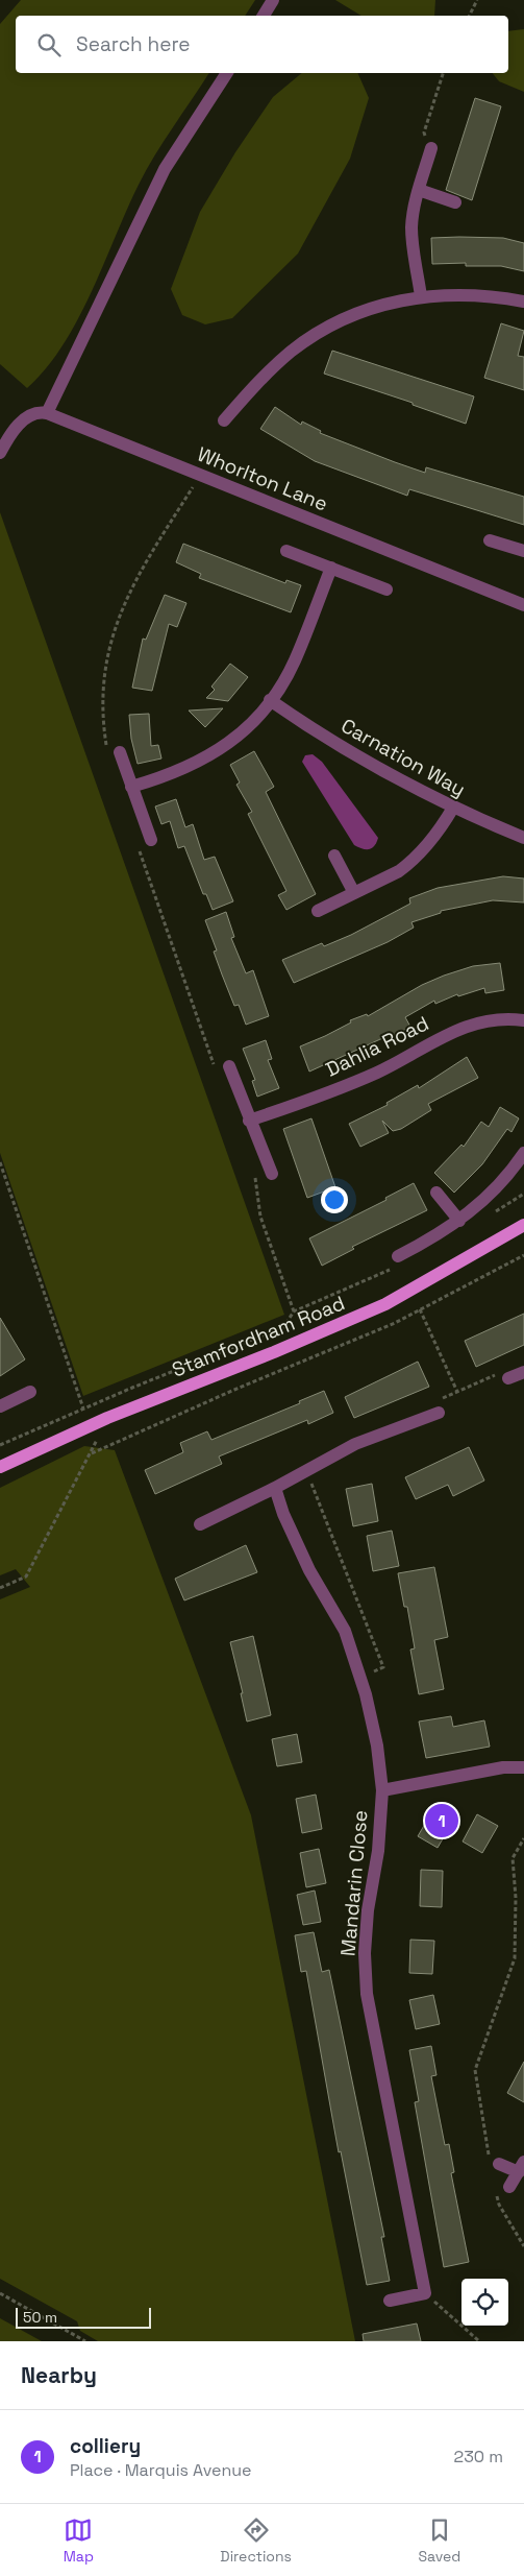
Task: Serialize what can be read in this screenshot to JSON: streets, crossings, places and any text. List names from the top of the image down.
{
  "streets": {
    "main road": ["Stamfordham Road"],
    "street": [
      "Whorlton Lane",
      "Carnation Way",
      "Dahlia Road",
      "Mandarin Close"
    ]
  },
  "scale_bar": "50 m",
  "page": {
    "search": "Search here",
    "pins": "1",
    "scale": "50 m",
    "heading": "Nearby",
    "list": [
      {
        "mark": "1",
        "name": "colliery",
        "note": "Place · Marquis Avenue",
        "value": "230 m"
      }
    ],
    "nav": ["Map", "Directions", "Saved"]
  }
}
